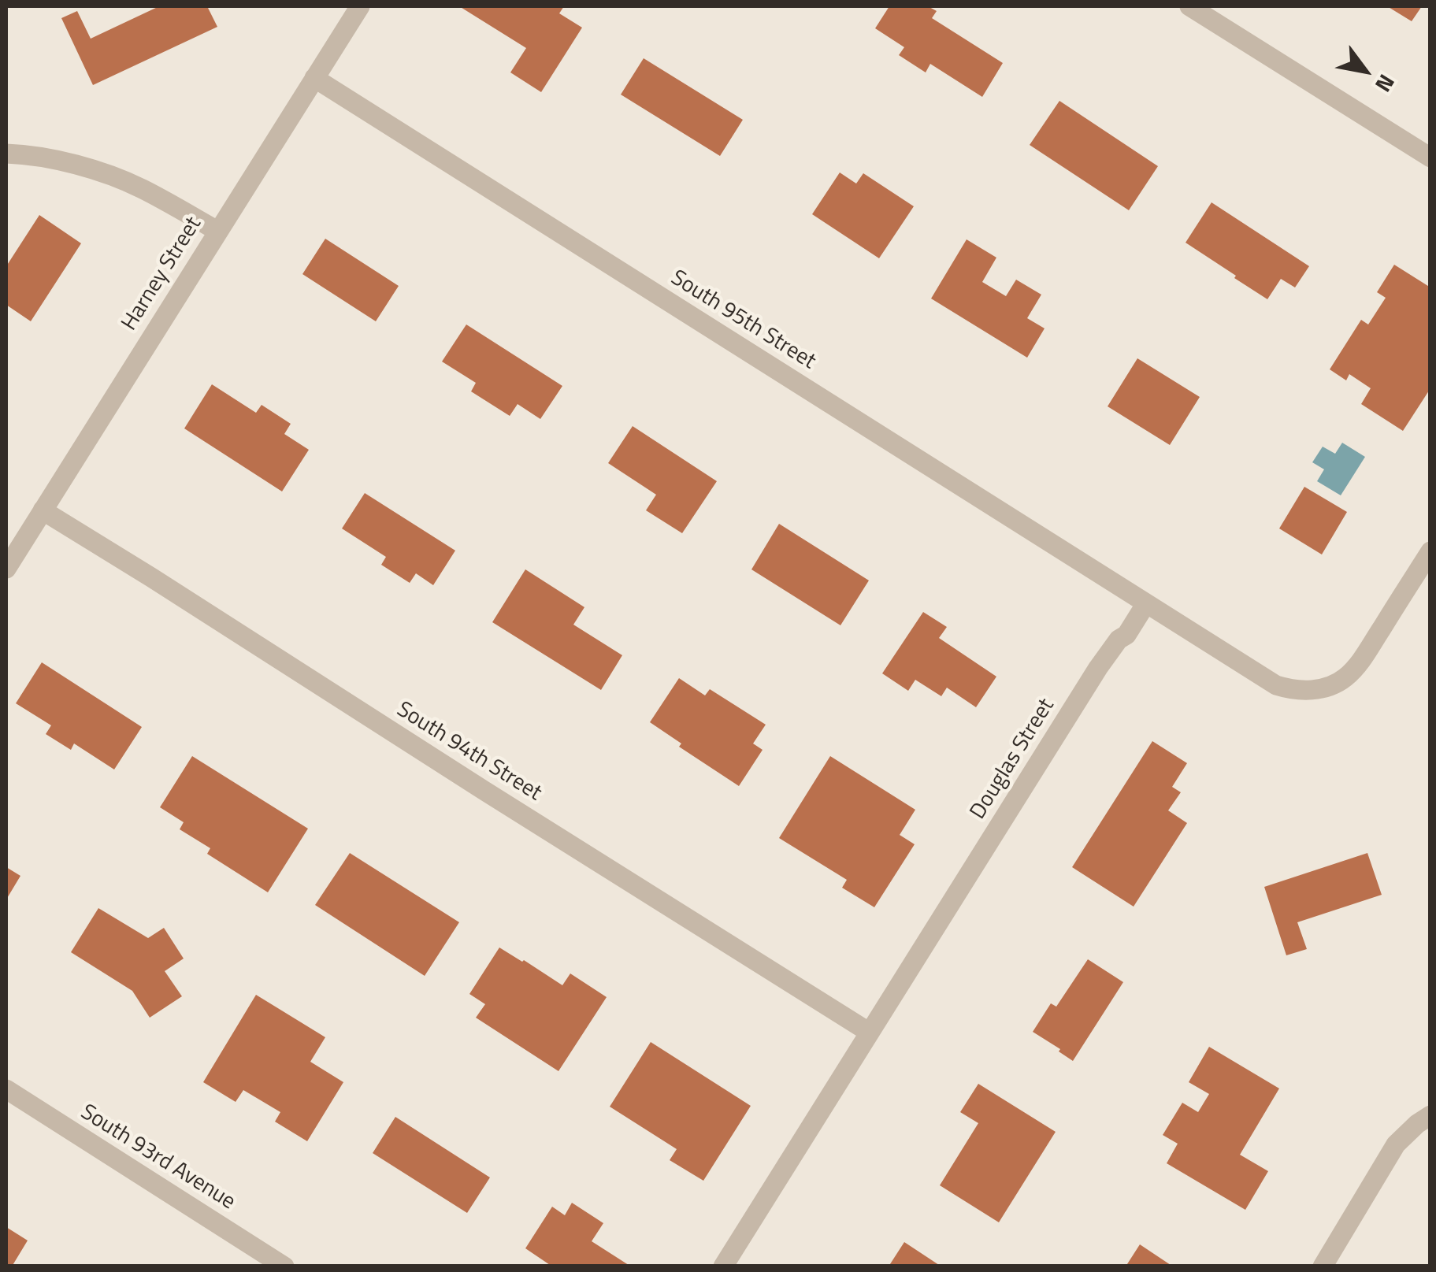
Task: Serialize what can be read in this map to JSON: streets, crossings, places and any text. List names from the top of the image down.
{
  "streets": {
    "street": [
      "Harney Street",
      "South 95th Street",
      "South 94th Street",
      "Douglas Street",
      "South 93rd Avenue"
    ]
  },
  "crossings": [
    ["Harney Street", "South 95th Street"],
    ["Harney Street", "South 94th Street"],
    ["South 95th Street", "Douglas Street"],
    ["South 94th Street", "Douglas Street"]
  ],
  "north": "bottom right"
}
